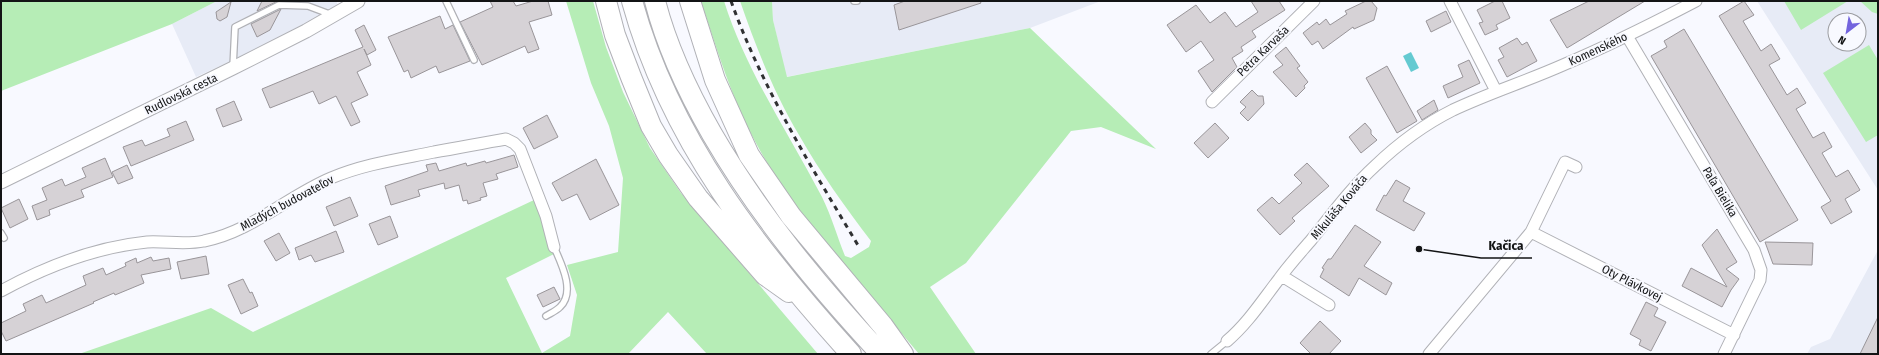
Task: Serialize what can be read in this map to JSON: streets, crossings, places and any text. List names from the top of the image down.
{
  "streets": {
    "street": [
      "Komenského",
      "Petra Karvaša",
      "Rudlovská cesta",
      "Paľa Bielika",
      "Mladých budovateľov",
      "Mikuláša Kováča",
      "Oty Plávkovej"
    ]
  },
  "crossings": [
    ["Komenského", "Paľa Bielika"],
    ["Komenského", "Mikuláša Kováča"],
    ["Paľa Bielika", "Oty Plávkovej"]
  ],
  "places": ["Kačica"],
  "north": "bottom left"
}
